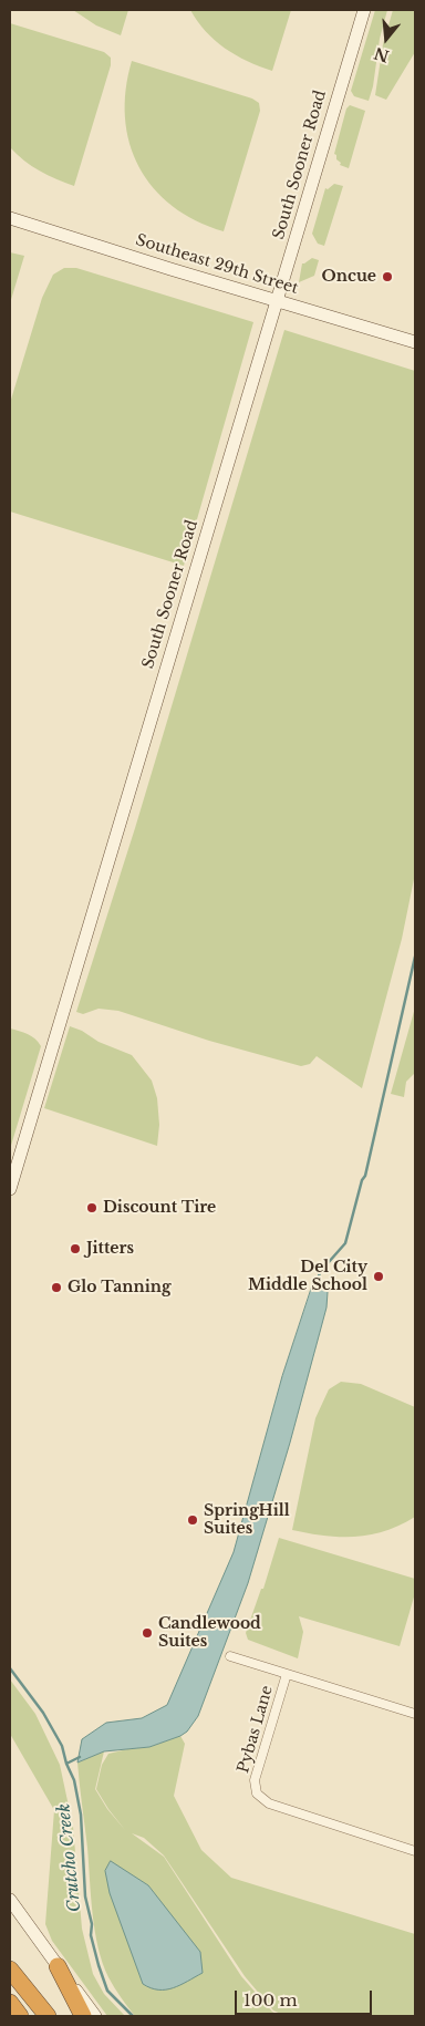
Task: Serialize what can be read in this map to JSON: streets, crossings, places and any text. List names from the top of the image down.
{
  "streets": {
    "main road": ["South Sooner Road", "Southeast 29th Street"],
    "street": ["Pybas Lane"]
  },
  "crossings": [
    ["South Sooner Road", "Southeast 29th Street"]
  ],
  "water": ["Crutcho Creek"],
  "places": [
    "Oncue",
    "Discount Tire",
    "Jitters",
    "Del City Middle School",
    "Glo Tanning",
    "SpringHill Suites",
    "Candlewood Suites"
  ],
  "scale_bar": "100 m",
  "north": "bottom"
}
